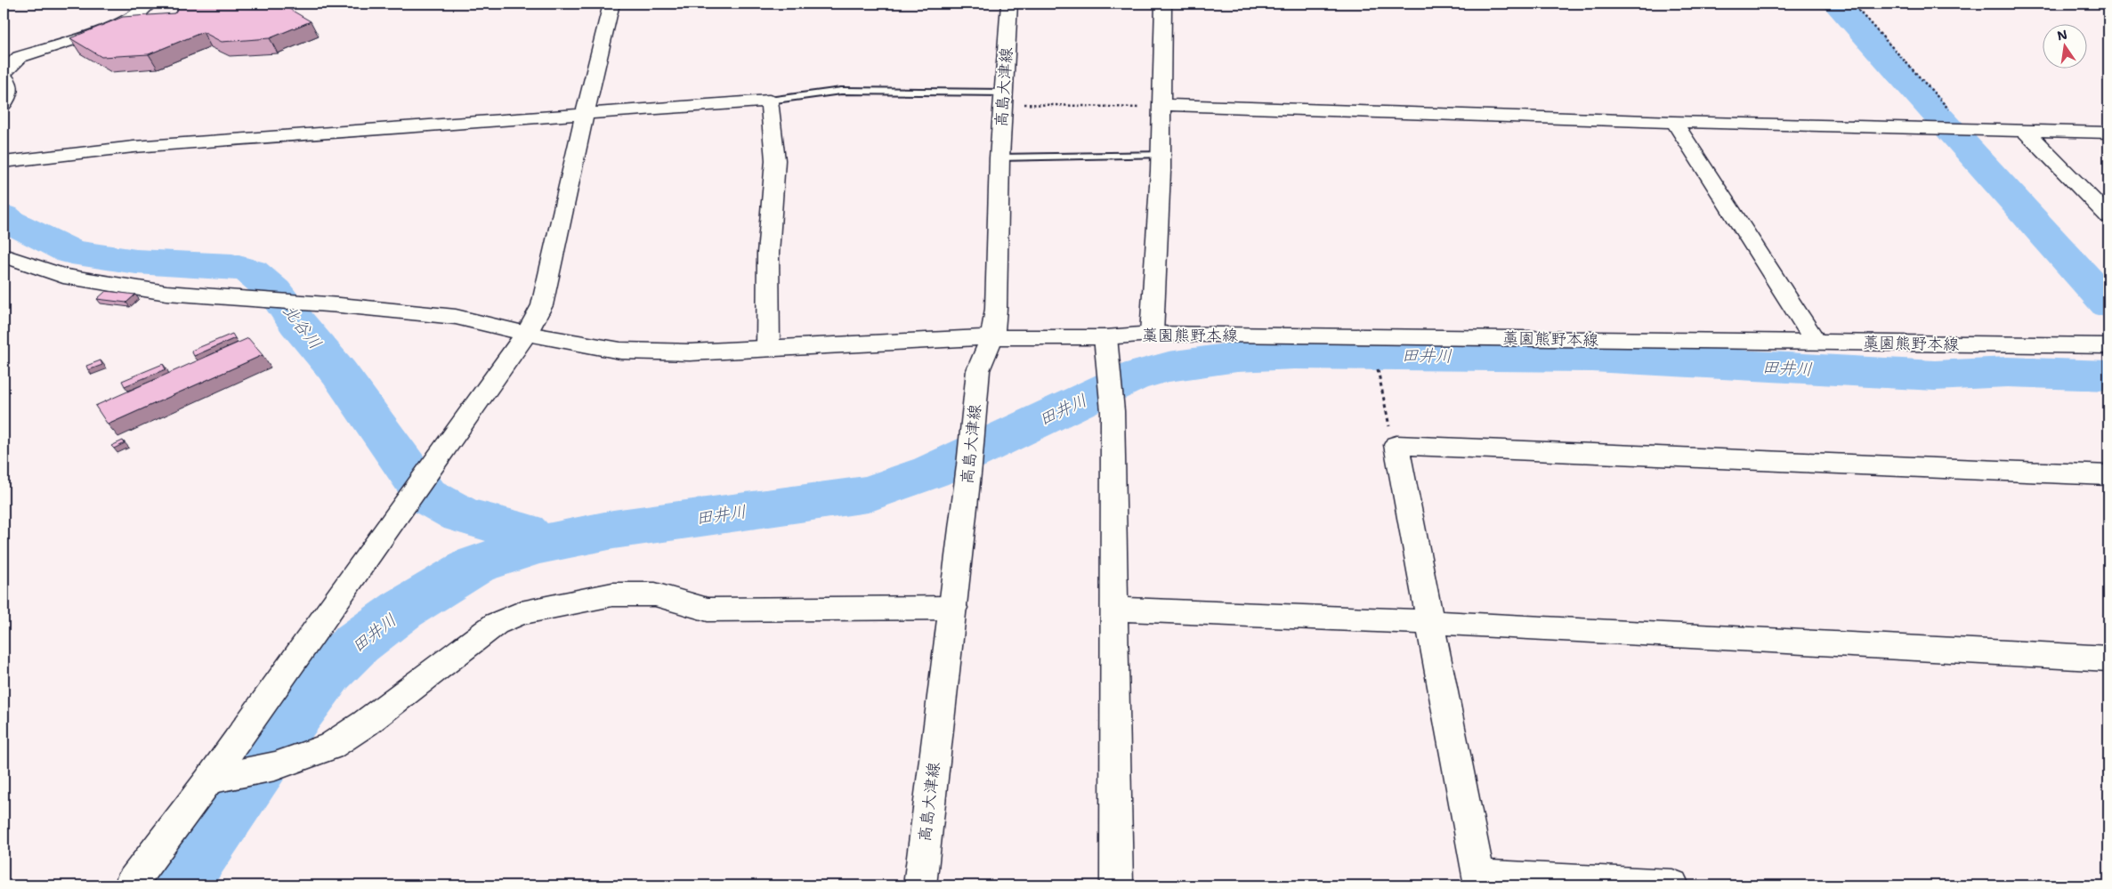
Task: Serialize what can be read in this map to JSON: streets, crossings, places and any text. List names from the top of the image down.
{
  "streets": {
    "street": ["高島大津線", "藁園熊野本線"]
  },
  "crossings": [
    ["高島大津線", "藁園熊野本線"]
  ],
  "water": ["北谷川", "田井川"],
  "north": "top"
}
